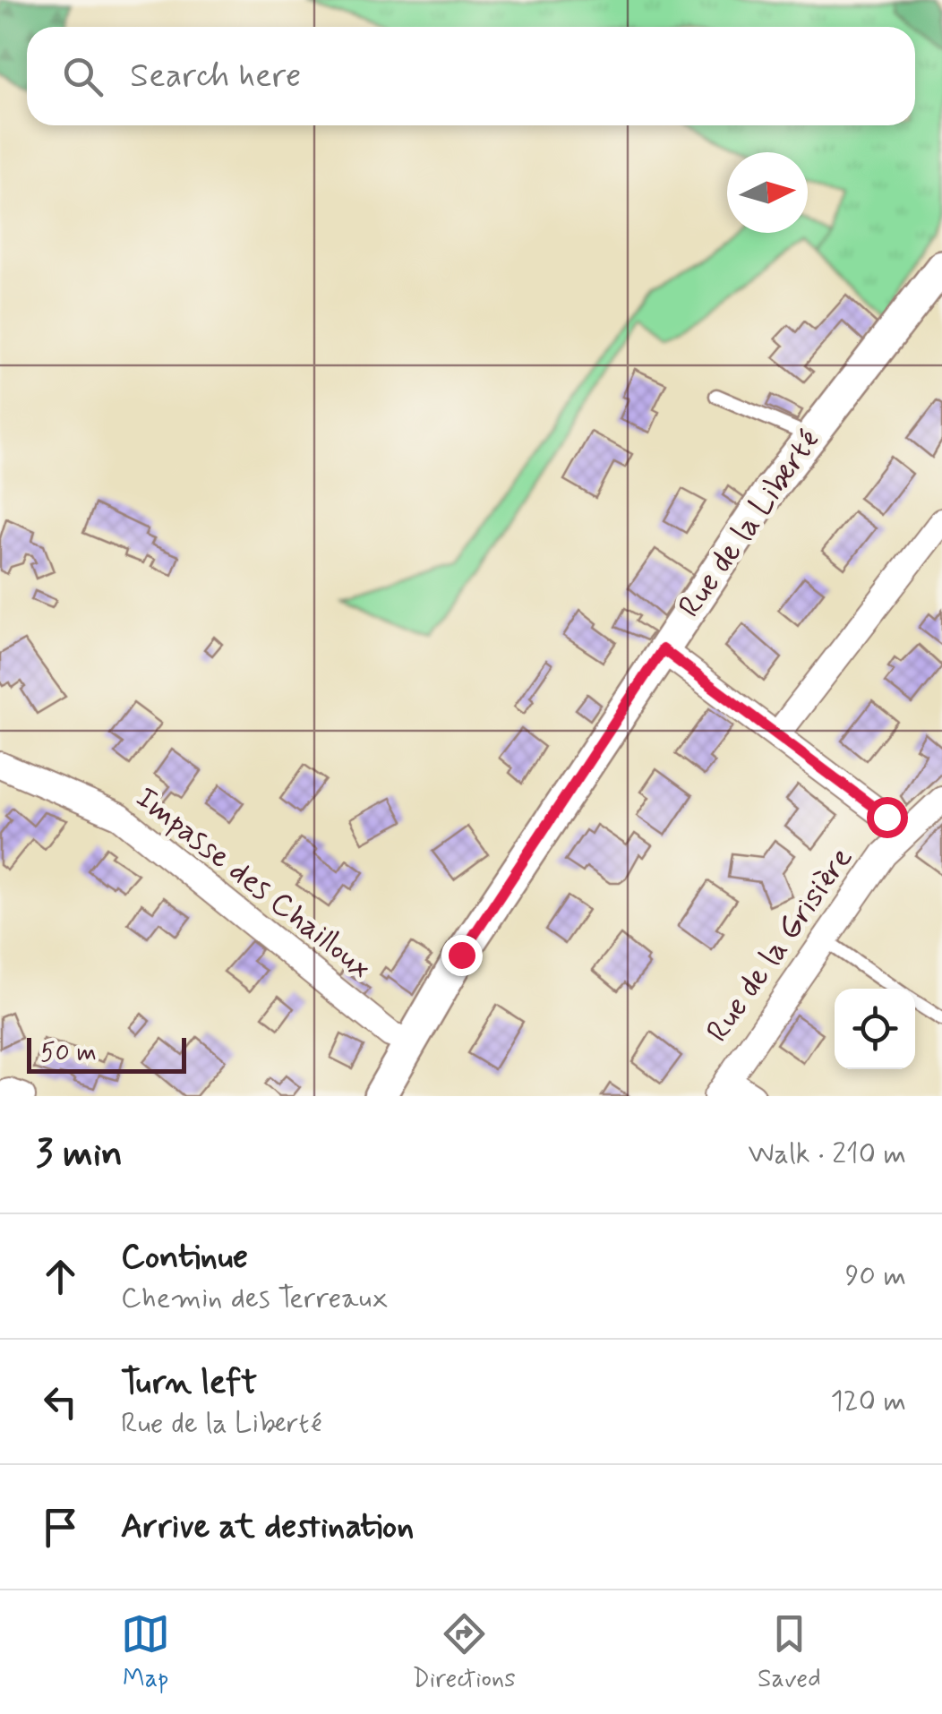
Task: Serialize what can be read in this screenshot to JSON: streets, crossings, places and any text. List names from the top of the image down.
{
  "streets": {
    "street": ["Rue de la Liberté", "Impasse des Chailloux", "Rue de la Grisière"]
  },
  "crossings": [
    ["Rue de la Liberté", "Impasse des Chailloux"]
  ],
  "scale_bar": "50 m",
  "north": "right",
  "page": {
    "search": "Search here",
    "scale": "50 m",
    "heading": ["3 min", "Walk · 210 m"],
    "list": [
      ["Continue", "Chemin des Terreaux", "90 m"],
      ["Turn left", "Rue de la Liberté", "120 m"],
      "Arrive at destination"
    ],
    "nav": ["Map", "Directions", "Saved"]
  }
}
